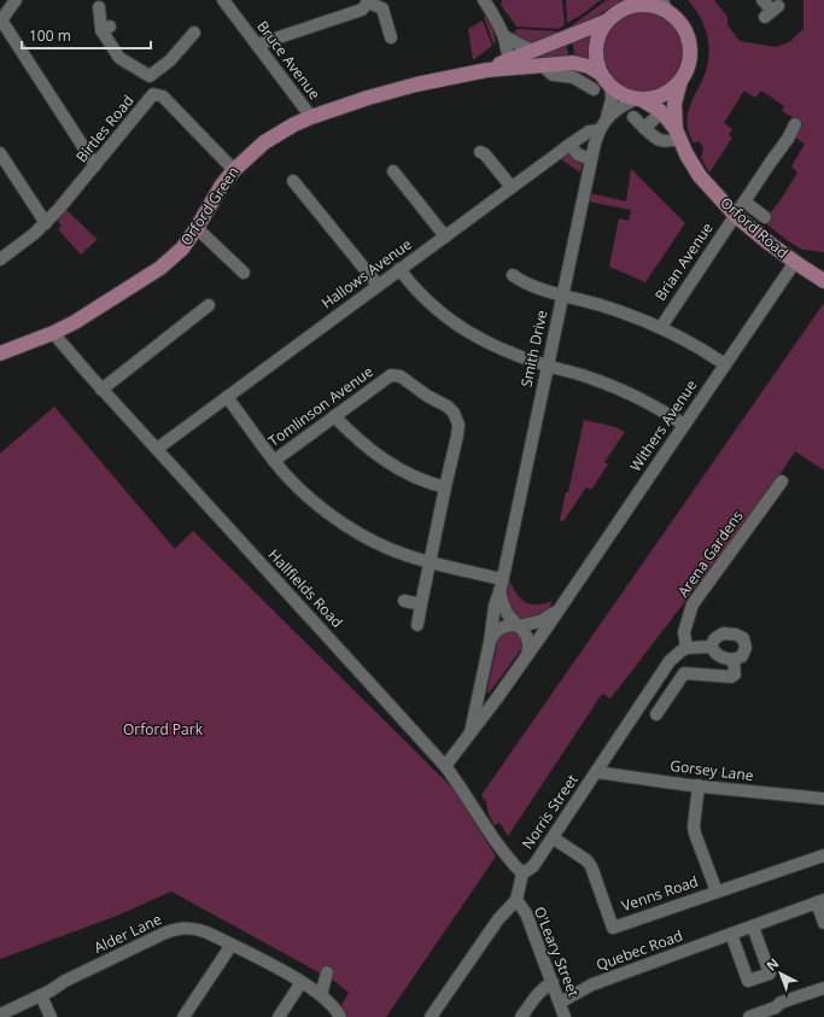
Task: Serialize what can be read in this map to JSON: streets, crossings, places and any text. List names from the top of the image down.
{
  "streets": {
    "main road": ["Orford Green", "Orford Road"],
    "street": [
      "Bruce Avenue",
      "Birtles Road",
      "Brian Avenue",
      "Hallows Avenue",
      "Smith Drive",
      "Tomlinson Avenue",
      "Withers Avenue",
      "Arena Gardens",
      "Hallfields Road",
      "Gorsey Lane",
      "Norris Street",
      "Venns Road",
      "Alder Lane",
      "Quebec Road",
      "O'Leary Street"
    ]
  },
  "crossings": [
    ["Bruce Avenue", "Orford Green"],
    ["Birtles Road", "Orford Green"],
    ["Orford Green", "Orford Road"],
    ["Orford Green", "Smith Drive"],
    ["Orford Green", "Hallfields Road"],
    ["Orford Road", "Brian Avenue"],
    ["Orford Road", "Smith Drive"],
    ["Orford Road", "Withers Avenue"],
    ["Hallows Avenue", "Smith Drive"],
    ["Hallows Avenue", "Hallfields Road"],
    ["Smith Drive", "Withers Avenue"],
    ["Withers Avenue", "Hallfields Road"],
    ["Arena Gardens", "Norris Street"],
    ["Hallfields Road", "Norris Street"],
    ["Gorsey Lane", "Norris Street"],
    ["Norris Street", "Venns Road"],
    ["Quebec Road", "O'Leary Street"]
  ],
  "parks": ["Orford Park"],
  "scale_bar": "100 m",
  "north": "top left"
}
